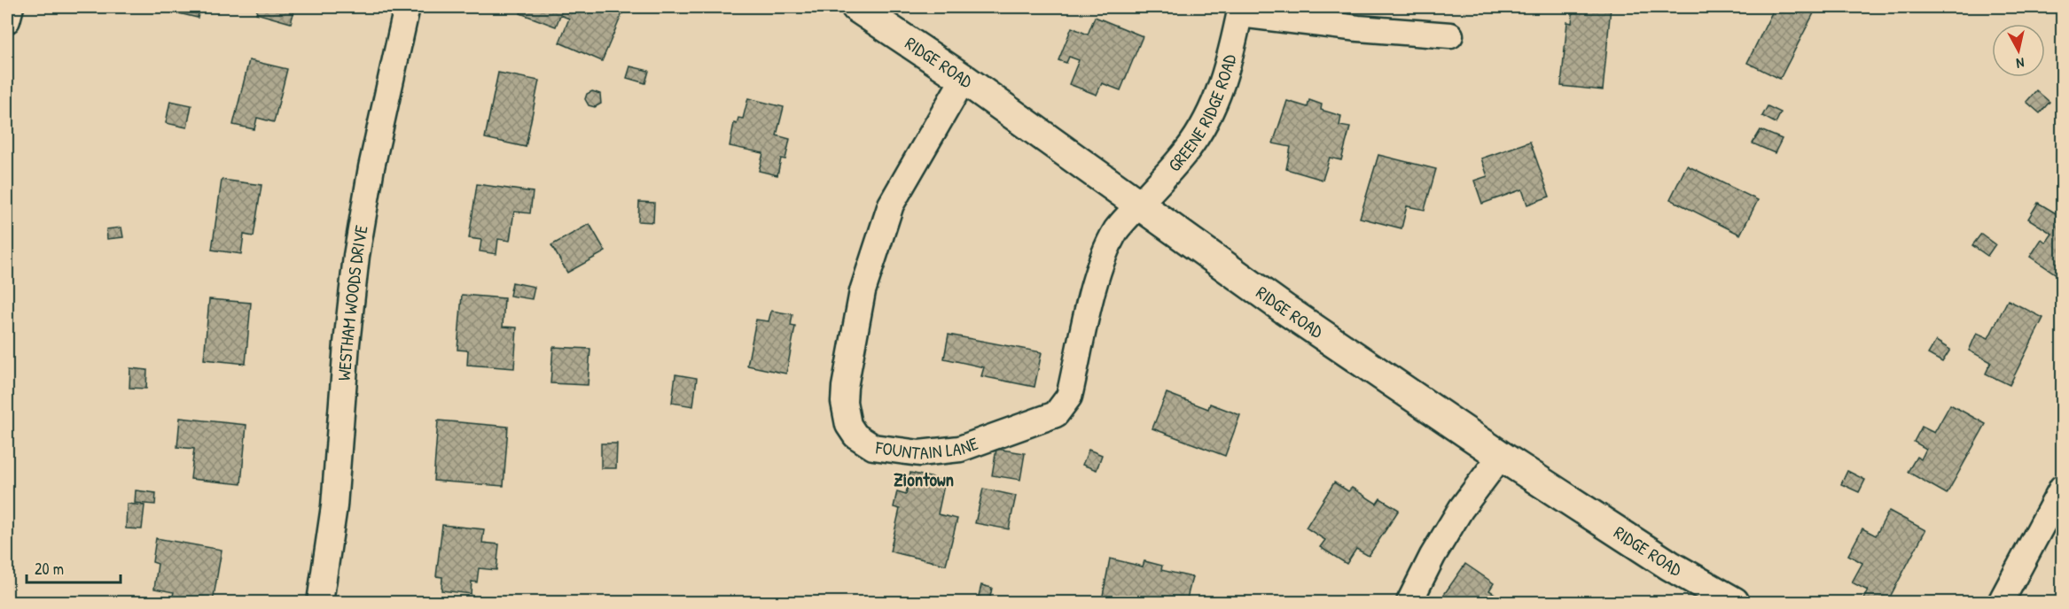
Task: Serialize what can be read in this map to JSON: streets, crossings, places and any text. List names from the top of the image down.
{
  "streets": {
    "street": [
      "RIDGE ROAD",
      "GREENE RIDGE ROAD",
      "WESTHAM WOODS DRIVE",
      "FOUNTAIN LANE"
    ]
  },
  "crossings": [
    ["RIDGE ROAD", "GREENE RIDGE ROAD"],
    ["RIDGE ROAD", "FOUNTAIN LANE"],
    ["GREENE RIDGE ROAD", "FOUNTAIN LANE"]
  ],
  "districts": ["Ziontown"],
  "scale_bar": "20 m",
  "north": "bottom"
}
